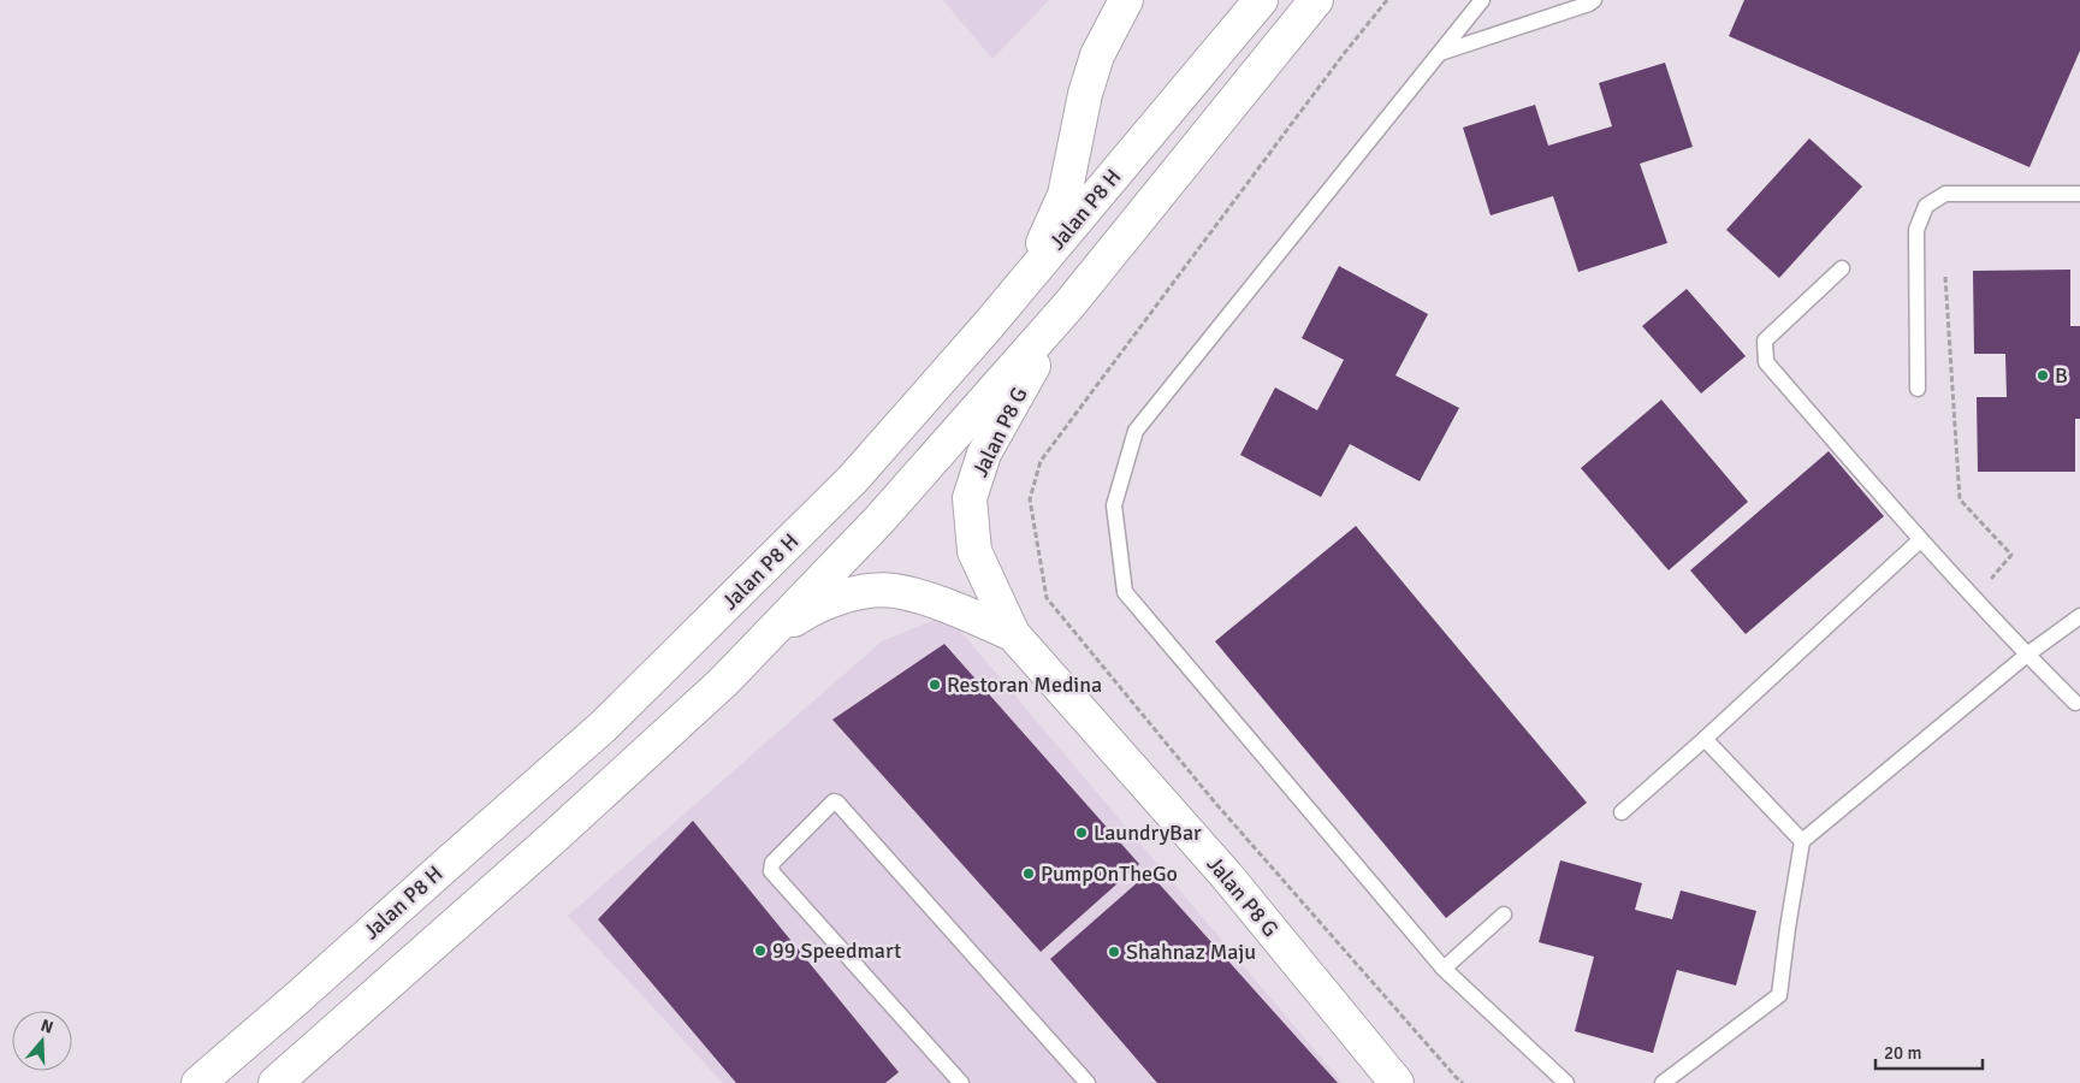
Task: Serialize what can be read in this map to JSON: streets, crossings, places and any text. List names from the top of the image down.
{
  "streets": {
    "street": ["Jalan P8 H", "Jalan P8 G"]
  },
  "places": [
    "B",
    "Restoran Medina",
    "LaundryBar",
    "PumpOnTheGo",
    "99 Speedmart",
    "Shahnaz Maju"
  ],
  "scale_bar": "20 m",
  "north": "top"
}
